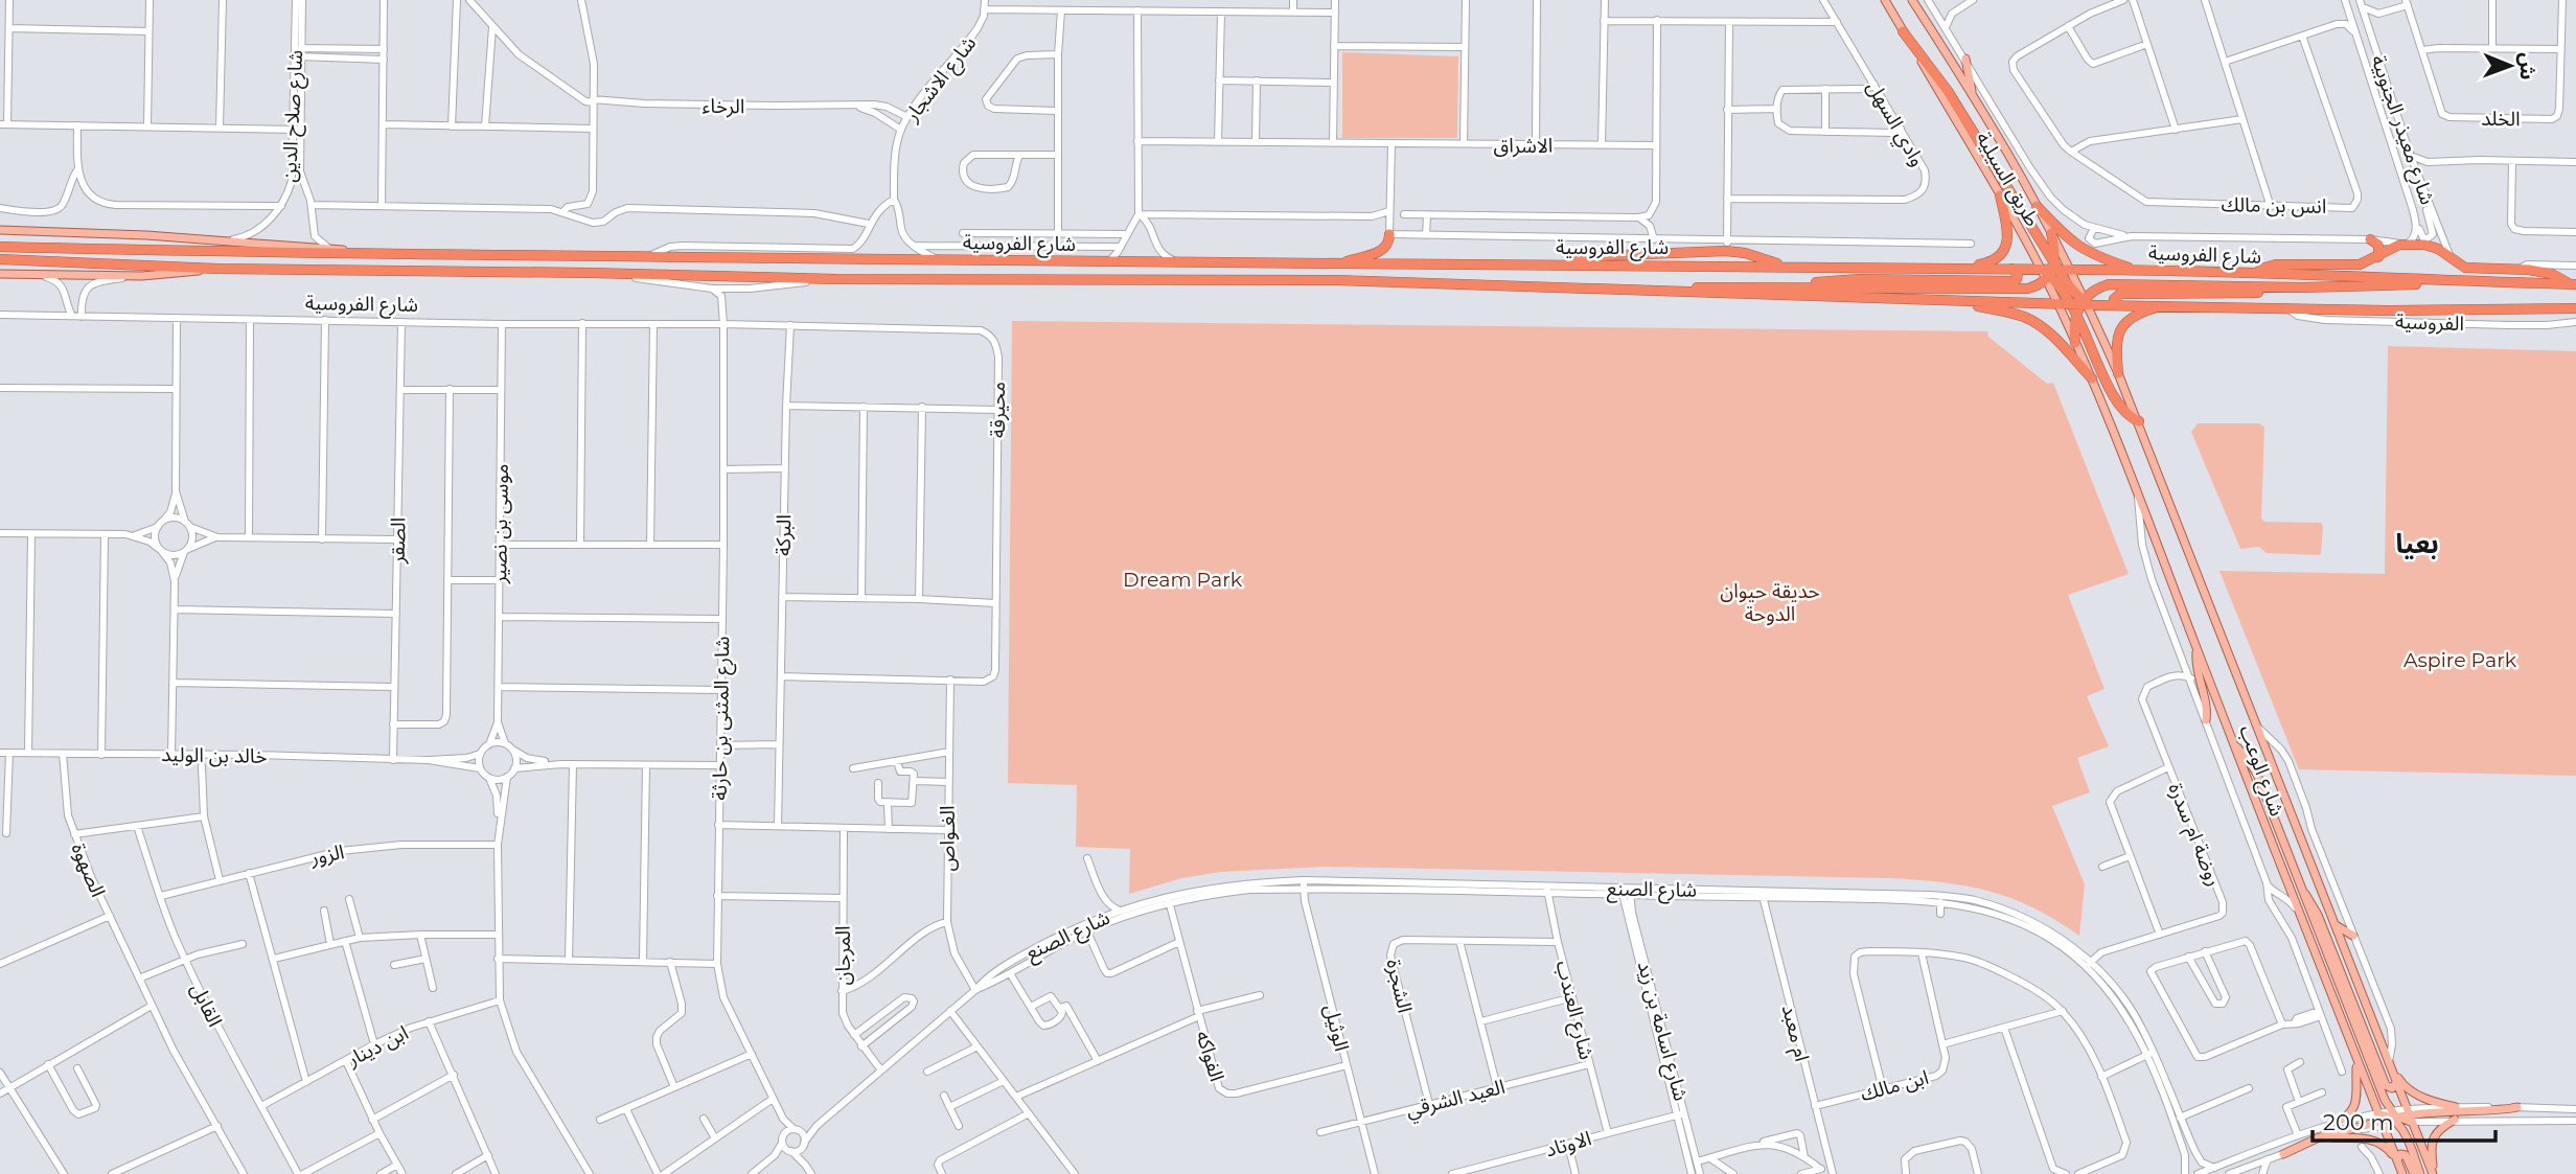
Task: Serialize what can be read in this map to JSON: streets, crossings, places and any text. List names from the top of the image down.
{
  "streets": {
    "highway": ["شارع الفروسية"],
    "main road": ["طريق السيلية", "شارع الوعب"],
    "street": [
      "شارع الاشجار",
      "الرخاء",
      "شارع صلاح الدين",
      "الخلد",
      "وادي السهل",
      "شارع معيذر الجنوبية",
      "الاشراق",
      "انس بن مالك",
      "الفروسية",
      "محيرقة",
      "موسى بن نصير",
      "البركة",
      "الصقر",
      "شارع المثنى بن حارثة",
      "خالد بن الوليد",
      "روضة ام سدرة",
      "الغـواص",
      "الزور",
      "الصهوة",
      "شارع الصنع",
      "المرجان",
      "الشجرة",
      "القابل",
      "شارع العندب",
      "الوثيل",
      "شارع اسامة بن زيد",
      "ام معبد",
      "ابن دينار",
      "الفواكه",
      "ابن مالك",
      "العيد الشرقي",
      "الاوتاد"
    ]
  },
  "crossings": [
    ["شارع الاشجار", "الرخاء"],
    ["شارع صلاح الدين", "شارع الفروسية"],
    ["طريق السيلية", "شارع الفروسية"],
    ["طريق السيلية", "شارع الوعب"],
    ["شارع الفروسية", "الفروسية"],
    ["شارع الفروسية", "محيرقة"],
    ["شارع الفروسية", "موسى بن نصير"],
    ["شارع الفروسية", "الصقر"],
    ["شارع الفروسية", "شارع المثنى بن حارثة"],
    ["شارع الفروسية", "شارع الوعب"],
    ["محيرقة", "البركة"],
    ["محيرقة", "شارع المثنى بن حارثة"],
    ["محيرقة", "الغـواص"],
    ["موسى بن نصير", "خالد بن الوليد"],
    ["الصقر", "خالد بن الوليد"],
    ["شارع المثنى بن حارثة", "شارع الصنع"],
    ["خالد بن الوليد", "الصهوة"],
    ["روضة ام سدرة", "شارع الصنع"],
    ["الغـواص", "شارع الصنع"],
    ["الزور", "القابل"],
    ["شارع الصنع", "المرجان"],
    ["شارع الصنع", "شارع العندب"],
    ["شارع الصنع", "الوثيل"],
    ["شارع الصنع", "شارع اسامة بن زيد"],
    ["شارع الصنع", "ام معبد"],
    ["شارع الصنع", "الفواكه"],
    ["الشجرة", "شارع العندب"],
    ["الشجرة", "العيد الشرقي"],
    ["القابل", "ابن دينار"],
    ["شارع العندب", "العيد الشرقي"],
    ["شارع العندب", "الاوتاد"],
    ["الوثيل", "الفواكه"],
    ["الوثيل", "العيد الشرقي"],
    ["شارع اسامة بن زيد", "الاوتاد"],
    ["ام معبد", "ابن مالك"]
  ],
  "districts": ["بعيا"],
  "parks": ["Dream Park", "حديقة حيوان الدوحة", "Aspire Park"],
  "scale_bar": "200 m",
  "north": "right"
}
